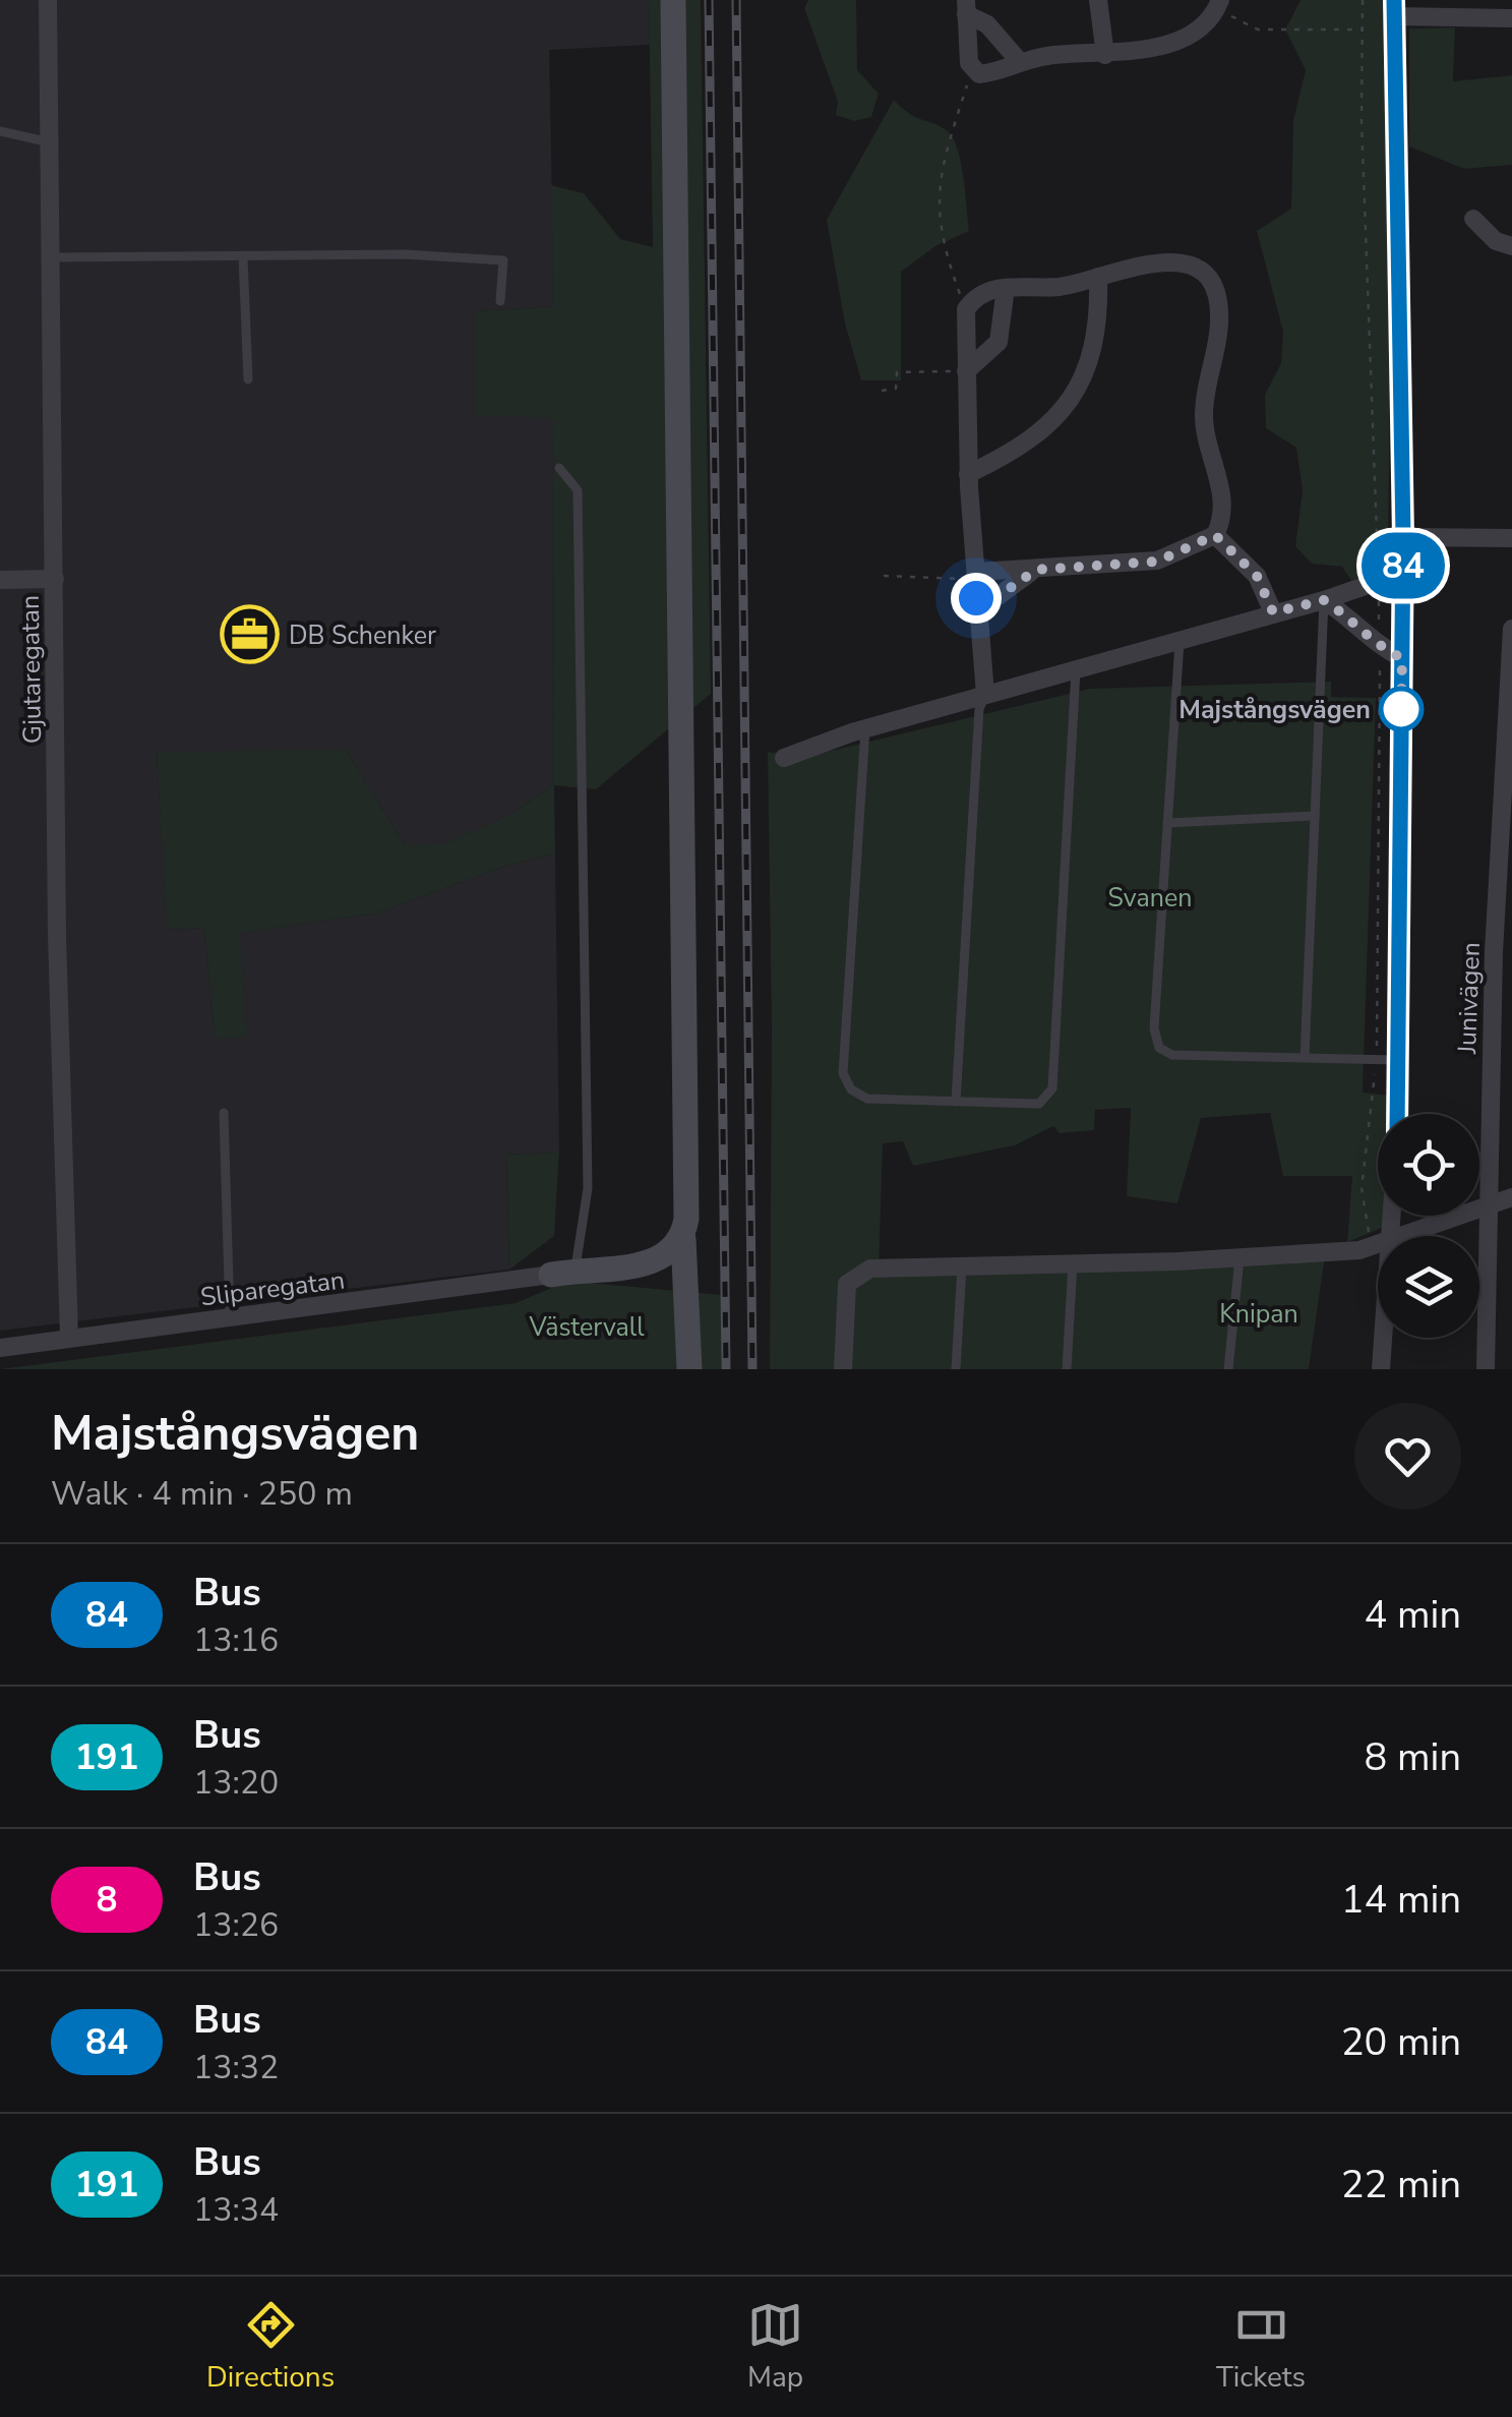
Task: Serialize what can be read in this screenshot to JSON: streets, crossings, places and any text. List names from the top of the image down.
{
  "streets": {
    "street": ["Gjutaregatan", "Junivägen", "Sliparegatan"]
  },
  "crossings": [
    ["Gjutaregatan", "Sliparegatan"]
  ],
  "parks": ["Svanen", "Knipan", "Västervall"],
  "places": {
    "office": ["DB Schenker"],
    "other": ["Majstångsvägen"]
  },
  "lines": ["bus line 84"],
  "page": {
    "on_map": "84",
    "heading": ["Majstångsvägen", "Walk · 4 min · 250 m"],
    "list": [
      {
        "mark": "84",
        "name": "Bus",
        "note": "13:16",
        "value": "4 min"
      },
      {
        "mark": "191",
        "name": "Bus",
        "note": "13:20",
        "value": "8 min"
      },
      {
        "mark": "8",
        "name": "Bus",
        "note": "13:26",
        "value": "14 min"
      },
      {
        "mark": "84",
        "name": "Bus",
        "note": "13:32",
        "value": "20 min"
      },
      {
        "mark": "191",
        "name": "Bus",
        "note": "13:34",
        "value": "22 min"
      }
    ],
    "tabs": ["Directions", "Map", "Tickets"]
  }
}
